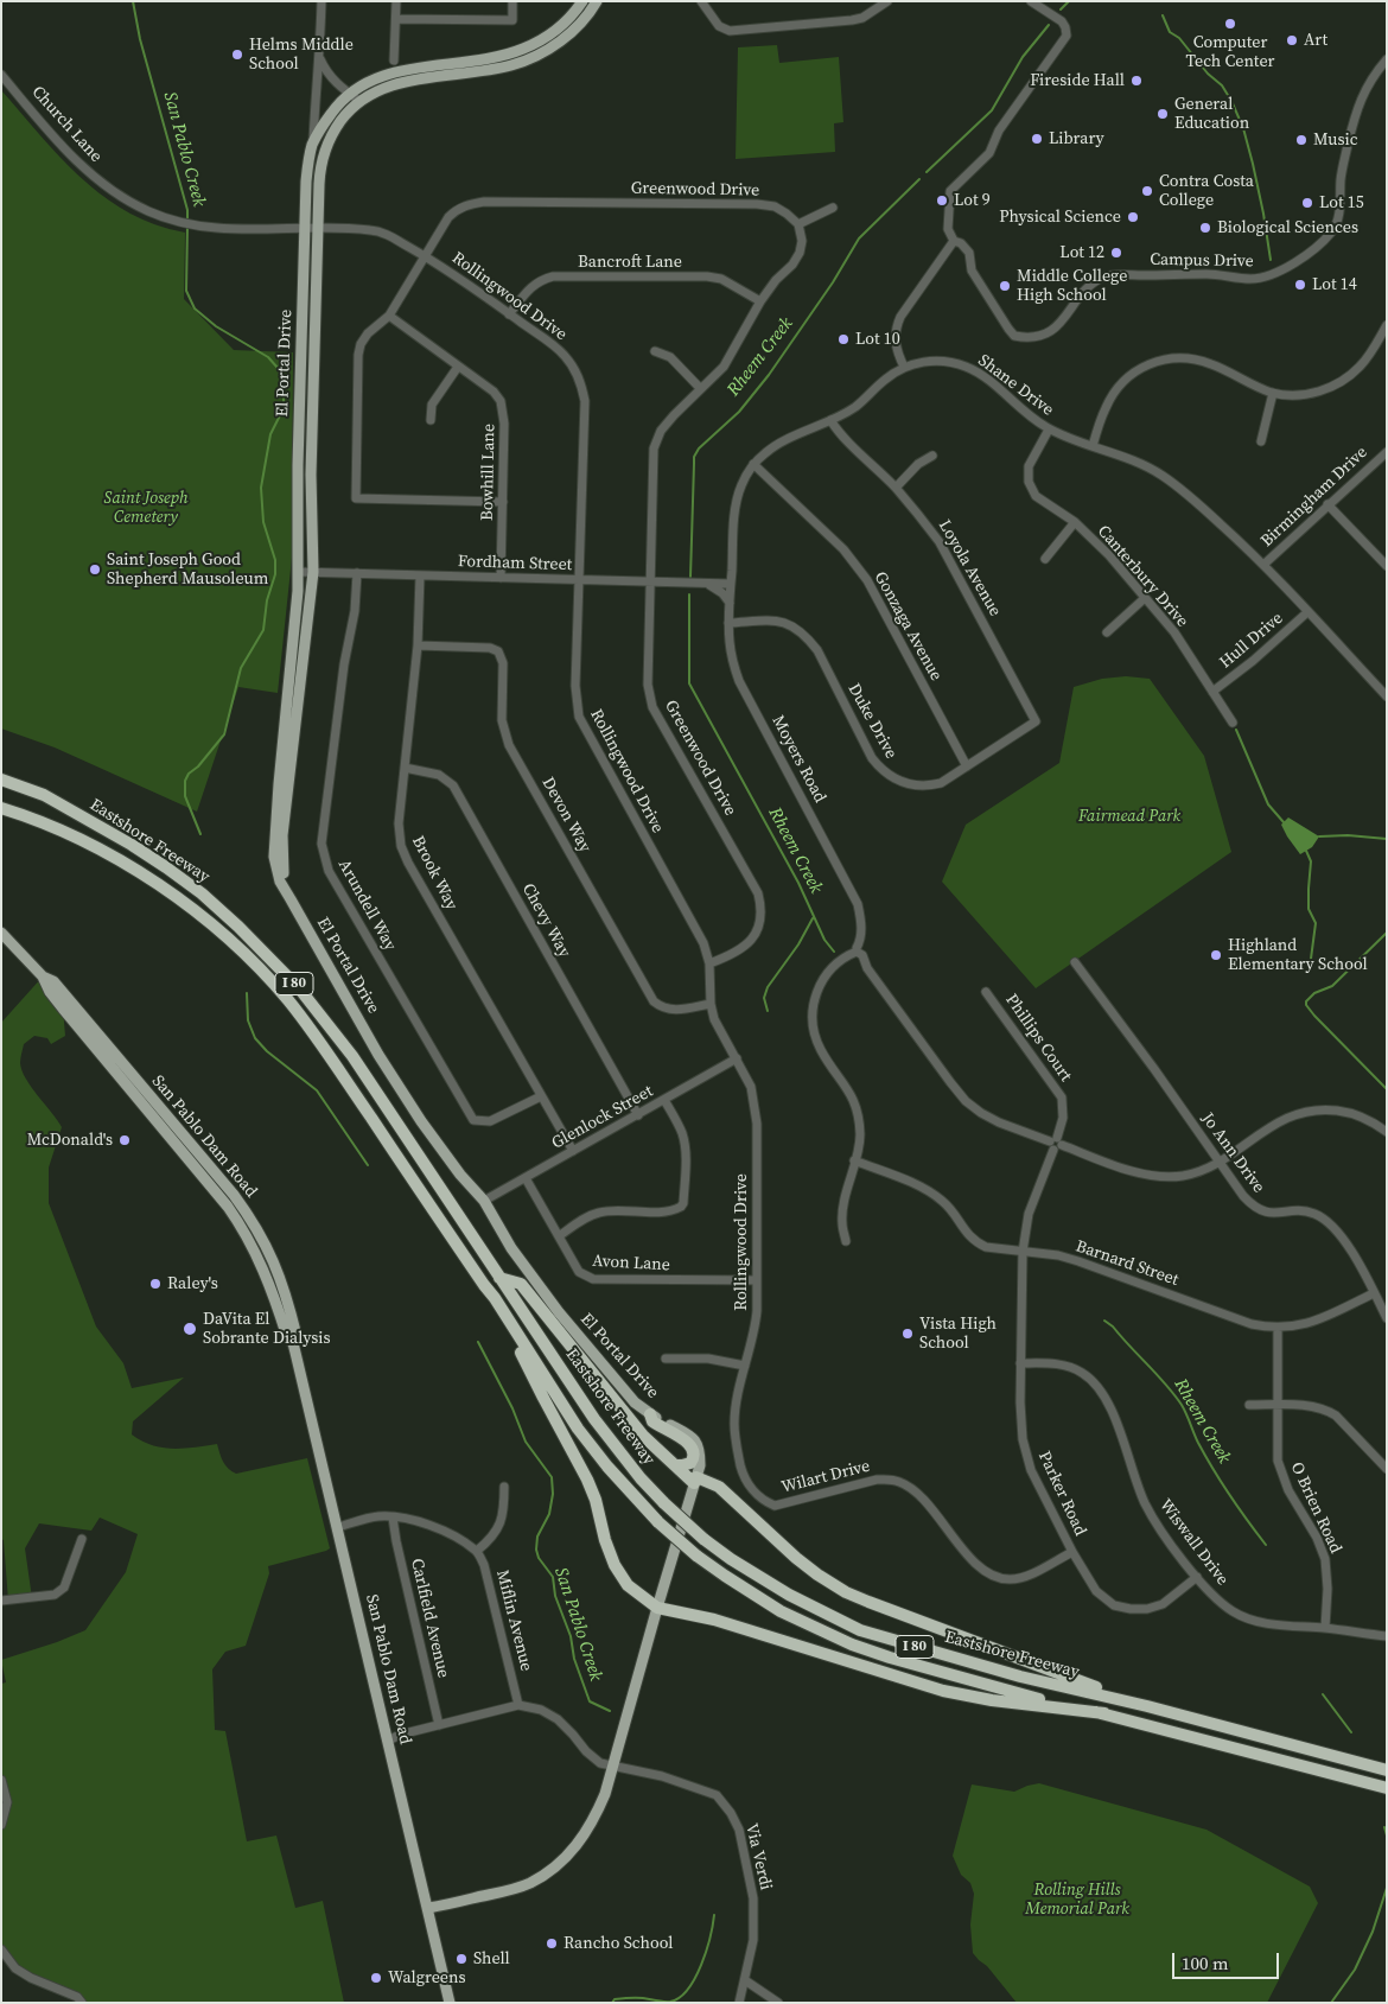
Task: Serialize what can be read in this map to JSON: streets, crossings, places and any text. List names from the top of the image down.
{
  "streets": {
    "highway": ["Eastshore Freeway", "I 80"],
    "main road": ["El Portal Drive", "San Pablo Dam Road"],
    "street": [
      "Church Lane",
      "Greenwood Drive",
      "Campus Drive",
      "Bancroft Lane",
      "Rollingwood Drive",
      "Shane Drive",
      "Bowhill Lane",
      "Birmingham Drive",
      "Fordham Street",
      "Loyola Avenue",
      "Canterbury Drive",
      "Gonzaga Avenue",
      "Hull Drive",
      "Duke Drive",
      "Moyers Road",
      "Devon Way",
      "Brook Way",
      "Arundell Way",
      "Chevy Way",
      "Phillips Court",
      "Glenlock Street",
      "Jo Ann Drive",
      "Avon Lane",
      "Barnard Street",
      "Wilart Drive",
      "Parker Road",
      "O Brien Road",
      "Wiswall Drive",
      "Carlfield Avenue",
      "Miflin Avenue",
      "Via Verdi"
    ]
  },
  "crossings": [
    ["Church Lane", "Rollingwood Drive"],
    ["Church Lane", "El Portal Drive"],
    ["Greenwood Drive", "Bancroft Lane"],
    ["Greenwood Drive", "Rollingwood Drive"],
    ["Greenwood Drive", "Bowhill Lane"],
    ["Greenwood Drive", "Fordham Street"],
    ["Bancroft Lane", "Rollingwood Drive"],
    ["Rollingwood Drive", "El Portal Drive"],
    ["Rollingwood Drive", "Fordham Street"],
    ["Rollingwood Drive", "Devon Way"],
    ["Rollingwood Drive", "Glenlock Street"],
    ["Rollingwood Drive", "Avon Lane"],
    ["Rollingwood Drive", "Wilart Drive"],
    ["El Portal Drive", "Fordham Street"],
    ["El Portal Drive", "Glenlock Street"],
    ["El Portal Drive", "San Pablo Dam Road"],
    ["El Portal Drive", "Via Verdi"],
    ["Shane Drive", "Birmingham Drive"],
    ["Shane Drive", "Fordham Street"],
    ["Shane Drive", "Loyola Avenue"],
    ["Shane Drive", "Canterbury Drive"],
    ["Shane Drive", "Gonzaga Avenue"],
    ["Shane Drive", "Hull Drive"],
    ["Shane Drive", "Moyers Road"],
    ["Bowhill Lane", "Fordham Street"],
    ["Fordham Street", "Moyers Road"],
    ["Fordham Street", "Brook Way"],
    ["Fordham Street", "Arundell Way"],
    ["Loyola Avenue", "Duke Drive"],
    ["Canterbury Drive", "Hull Drive"],
    ["Gonzaga Avenue", "Duke Drive"],
    ["Duke Drive", "Moyers Road"],
    ["Moyers Road", "Phillips Court"],
    ["Moyers Road", "Jo Ann Drive"],
    ["Moyers Road", "Parker Road"],
    ["Devon Way", "Brook Way"],
    ["Brook Way", "Arundell Way"],
    ["Brook Way", "Chevy Way"],
    ["Brook Way", "Glenlock Street"],
    ["Chevy Way", "Glenlock Street"],
    ["Phillips Court", "Parker Road"],
    ["Glenlock Street", "Avon Lane"],
    ["Jo Ann Drive", "Barnard Street"],
    ["Barnard Street", "Parker Road"],
    ["Barnard Street", "O Brien Road"],
    ["Wilart Drive", "Parker Road"],
    ["Parker Road", "Wiswall Drive"],
    ["O Brien Road", "Wiswall Drive"],
    ["Miflin Avenue", "Via Verdi"]
  ],
  "water": ["San Pablo Creek", "Rheem Creek"],
  "parks": ["Saint Joseph Cemetery", "Fairmead Park", "Rolling Hills Memorial Park"],
  "places": [
    "Computer Tech Center",
    "Art",
    "Helms Middle School",
    "Fireside Hall",
    "General Education",
    "Library",
    "Music",
    "Contra Costa College",
    "Lot 9",
    "Lot 15",
    "Physical Science",
    "Biological Sciences",
    "Lot 12",
    "Lot 14",
    "Middle College High School",
    "Lot 10",
    "Saint Joseph Good Shepherd Mausoleum",
    "Highland Elementary School",
    "McDonald's",
    "Raley's",
    "DaVita El Sobrante Dialysis",
    "Vista High School",
    "Rancho School",
    "Shell",
    "Walgreens"
  ],
  "scale_bar": "100 m"
}
